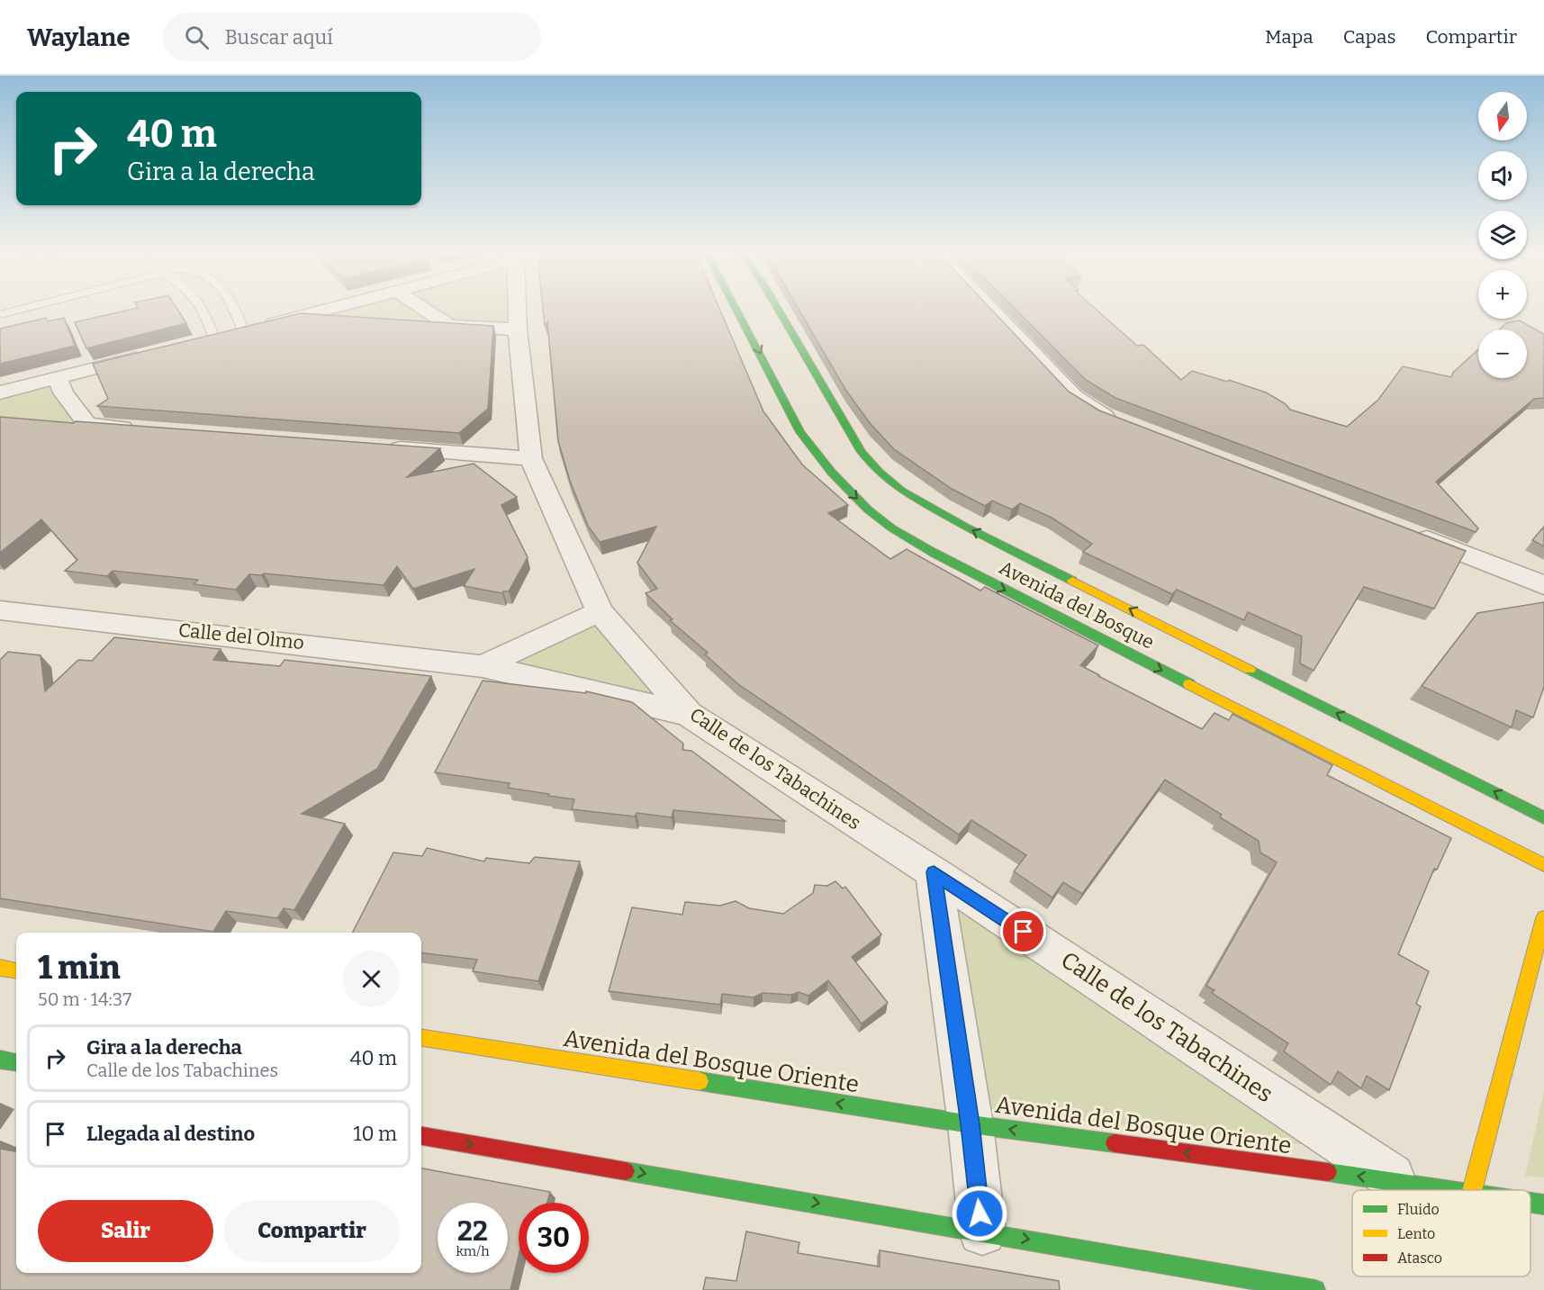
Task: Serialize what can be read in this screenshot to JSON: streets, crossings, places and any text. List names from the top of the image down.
{
  "streets": {
    "street": [
      "Avenida del Bosque",
      "Calle del Olmo",
      "Calle de los Tabachines",
      "Avenida del Bosque Oriente"
    ]
  },
  "crossings": [
    ["Calle del Olmo", "Calle de los Tabachines"],
    ["Calle de los Tabachines", "Avenida del Bosque Oriente"]
  ],
  "legend": ["Fluido", "Lento", "Atasco"],
  "north": "bottom",
  "page": {
    "header": "Waylane",
    "search": "Buscar aquí",
    "nav": ["Mapa", "Capas", "Compartir"],
    "map_buttons": ["+", "−"],
    "turn": ["40 m", "Gira a la derecha"],
    "heading": ["1 min", "50 m · 14:37"],
    "list": [
      {
        "name": "Gira a la derecha",
        "note": "Calle de los Tabachines",
        "value": "40 m"
      },
      {
        "name": "Llegada al destino",
        "value": "10 m"
      }
    ],
    "buttons": ["Salir", "Compartir"],
    "speed": "22 km/h",
    "limit": "30"
  }
}
